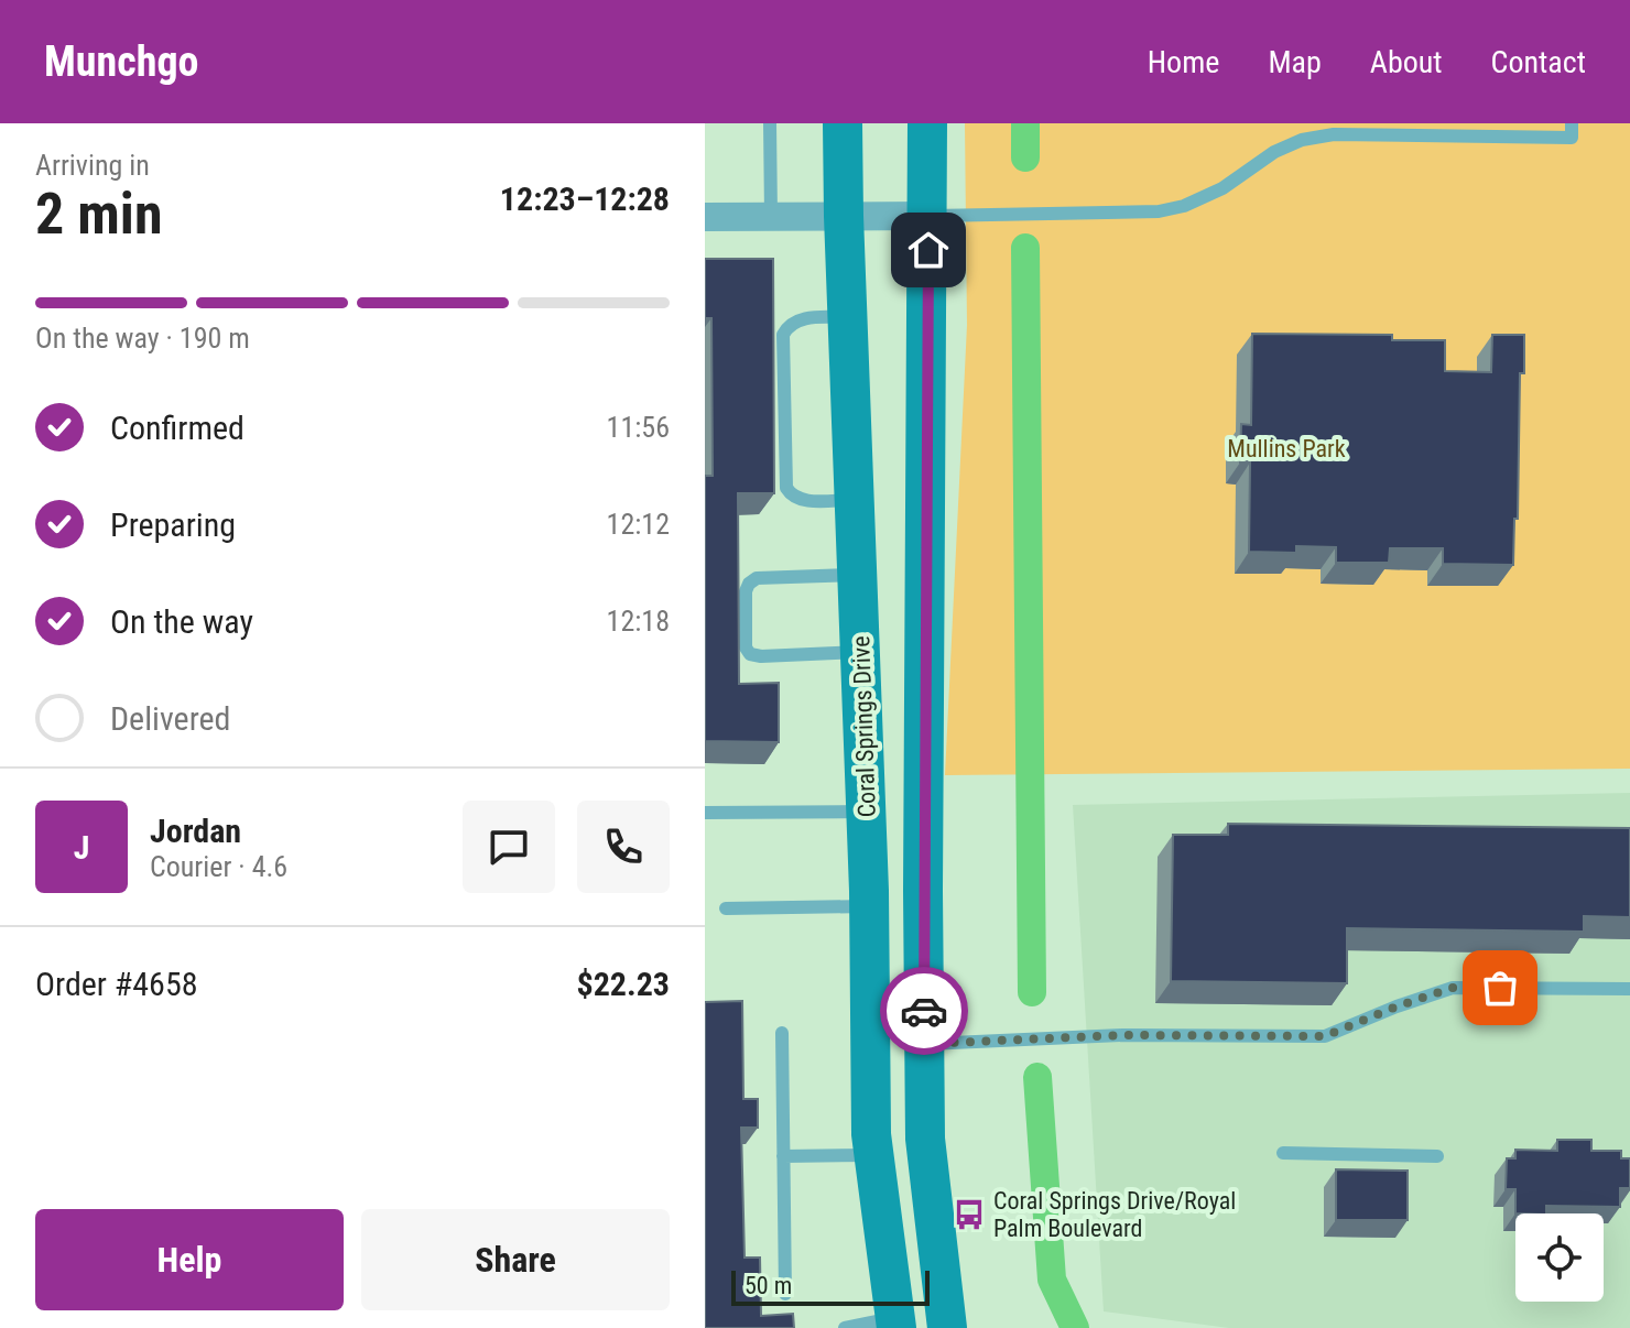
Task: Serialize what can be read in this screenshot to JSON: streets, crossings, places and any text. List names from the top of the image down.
{
  "streets": {
    "main road": ["Coral Springs Drive"]
  },
  "parks": ["Mullins Park"],
  "places": {
    "bus stop": ["Coral Springs Drive/Royal Palm Boulevard"]
  },
  "scale_bar": "50 m",
  "page": {
    "header": "Munchgo",
    "nav": [
      "Home",
      "Map",
      "About",
      "Contact"
    ],
    "heading": ["2 min", "Arriving in", "12:23–12:28"],
    "panel": [
      "Jordan",
      "Courier · 4.6",
      "Order #4658",
      "$22.23"
    ],
    "bar": "On the way · 190 m",
    "list": [
      ["Confirmed", "11:56"],
      ["Preparing", "12:12"],
      ["On the way", "12:18"],
      "Delivered"
    ],
    "round": "J",
    "buttons": ["Help", "Share"],
    "scale": "50 m"
  }
}
